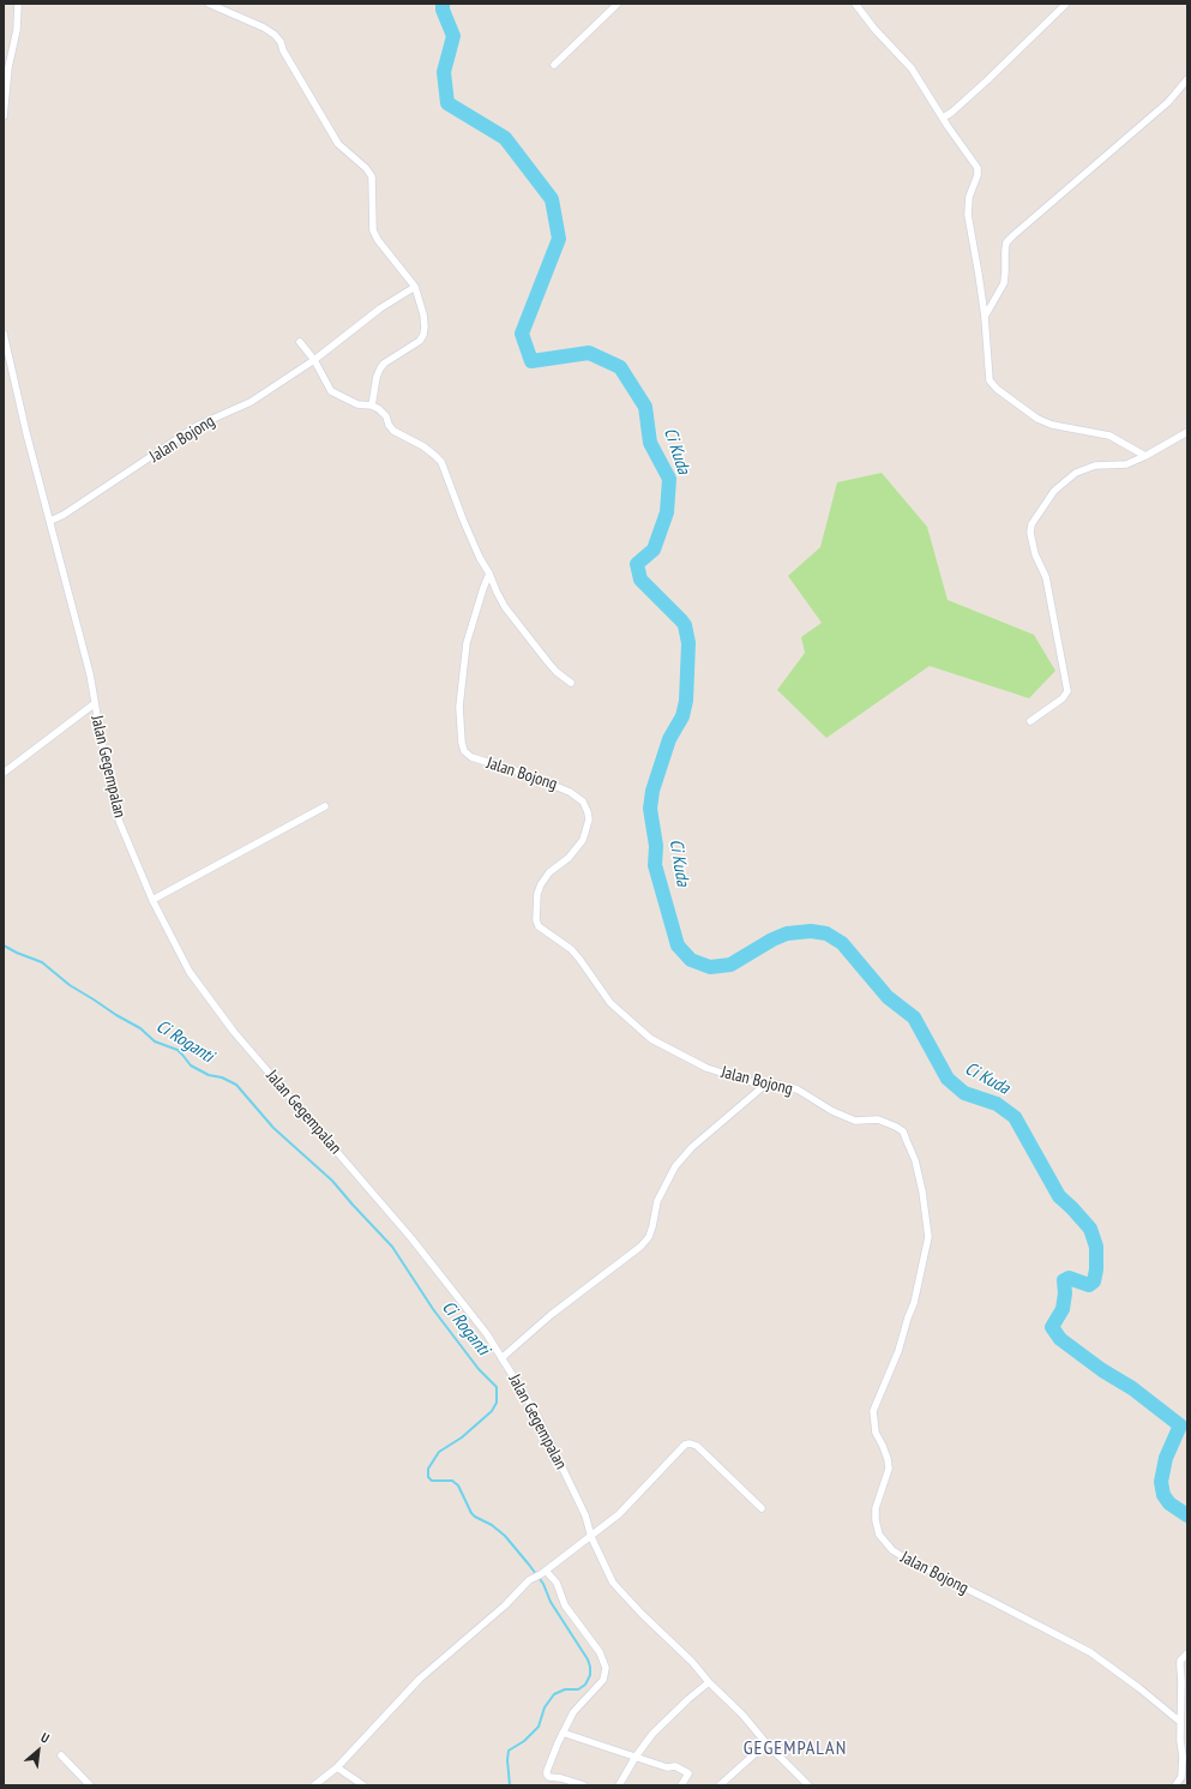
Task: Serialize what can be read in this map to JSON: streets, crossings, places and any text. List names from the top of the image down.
{
  "streets": {
    "street": ["Jalan Bojong", "Jalan Gegempalan"]
  },
  "crossings": [
    ["Jalan Bojong", "Jalan Gegempalan"]
  ],
  "districts": ["GEGEMPALAN"],
  "water": ["Ci Kuda", "Ci Roganti"],
  "north": "top right"
}
